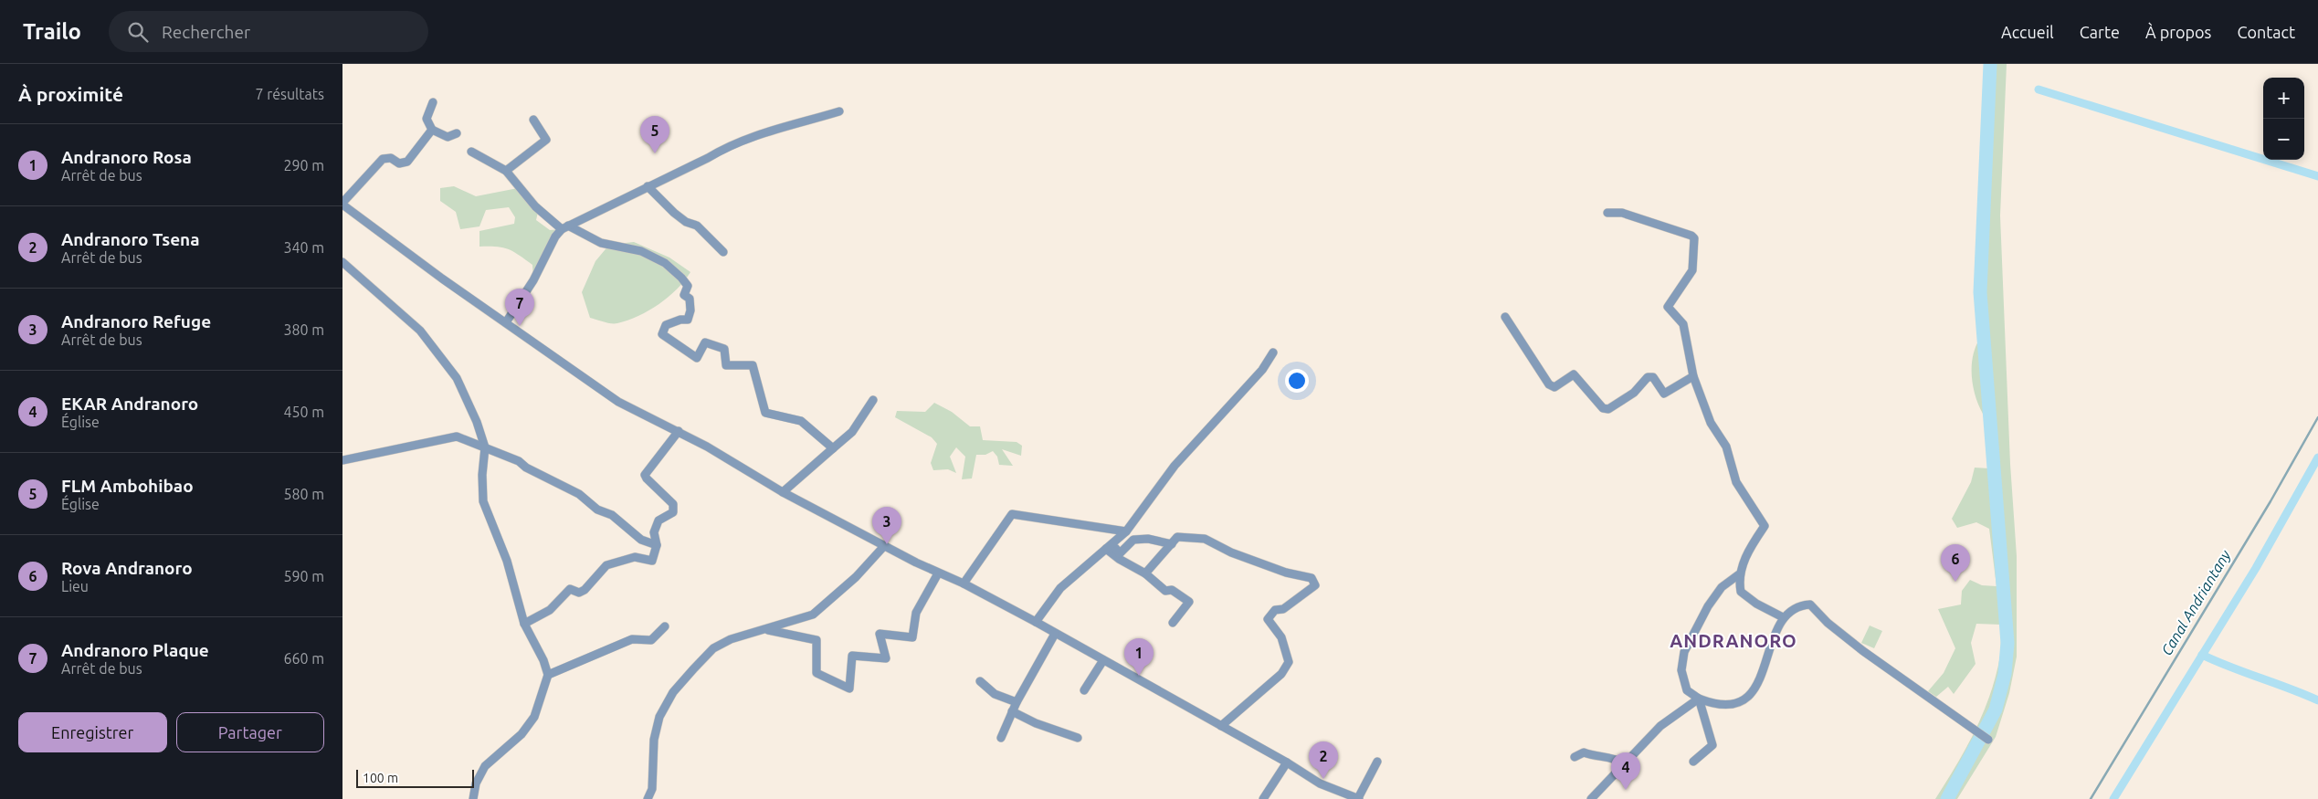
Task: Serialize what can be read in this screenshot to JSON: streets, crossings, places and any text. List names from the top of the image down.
{
  "districts": ["ANDRANORO"],
  "water": ["Canal Andriantany"],
  "scale_bar": "100 m",
  "page": {
    "header": "Trailo",
    "search": "Rechercher",
    "nav": [
      "Accueil",
      "Carte",
      "À propos",
      "Contact"
    ],
    "heading": ["À proximité", "7 résultats"],
    "map_buttons": ["+", "−"],
    "pins": [
      "5",
      "7",
      "3",
      "6",
      "1",
      "2",
      "4"
    ],
    "list": [
      {
        "mark": "1",
        "name": "Andranoro Rosa",
        "note": "Arrêt de bus",
        "value": "290 m"
      },
      {
        "mark": "2",
        "name": "Andranoro Tsena",
        "note": "Arrêt de bus",
        "value": "340 m"
      },
      {
        "mark": "3",
        "name": "Andranoro Refuge",
        "note": "Arrêt de bus",
        "value": "380 m"
      },
      {
        "mark": "4",
        "name": "EKAR Andranoro",
        "note": "Église",
        "value": "450 m"
      },
      {
        "mark": "5",
        "name": "FLM Ambohibao",
        "note": "Église",
        "value": "580 m"
      },
      {
        "mark": "6",
        "name": "Rova Andranoro",
        "note": "Lieu",
        "value": "590 m"
      },
      {
        "mark": "7",
        "name": "Andranoro Plaque",
        "note": "Arrêt de bus",
        "value": "660 m"
      }
    ],
    "buttons": ["Enregistrer", "Partager"],
    "scale": "100 m"
  }
}
